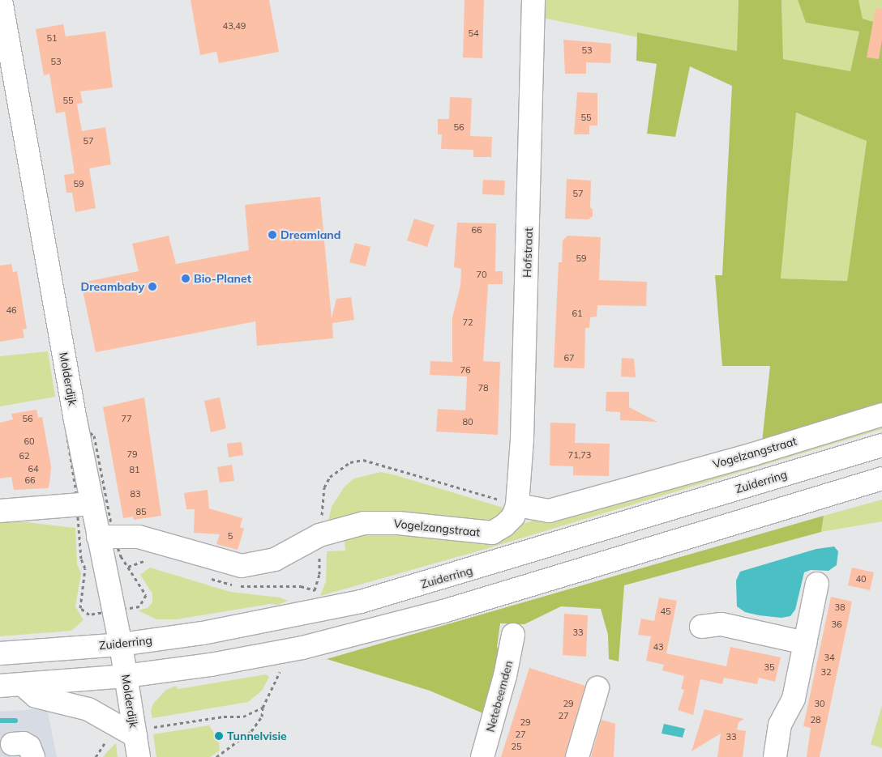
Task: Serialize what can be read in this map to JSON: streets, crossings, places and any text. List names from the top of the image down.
{
  "streets": {
    "main road": [
      "Hofstraat",
      "Molderdijk",
      "Vogelzangstraat",
      "Zuiderring",
      "Netebeemden"
    ]
  },
  "crossings": [
    ["Hofstraat", "Vogelzangstraat"],
    ["Molderdijk", "Vogelzangstraat"],
    ["Molderdijk", "Zuiderring"]
  ],
  "places": [
    "Dreamland",
    "Bio-Planet",
    "Dreambaby",
    "Tunnelvisie"
  ],
  "house_numbers": [
    "43,49",
    "54",
    "51",
    "53",
    "53",
    "55",
    "55",
    "56",
    "57",
    "59",
    "57",
    "66",
    "59",
    "70",
    "46",
    "61",
    "72",
    "67",
    "76",
    "78",
    "56",
    "77",
    "80",
    "60",
    "79",
    "71,73",
    "62",
    "64",
    "81",
    "66",
    "83",
    "85",
    "5",
    "40",
    "38",
    "45",
    "36",
    "33",
    "43",
    "34",
    "35",
    "32",
    "29",
    "30",
    "27",
    "28",
    "29",
    "27",
    "33",
    "25"
  ]
}
